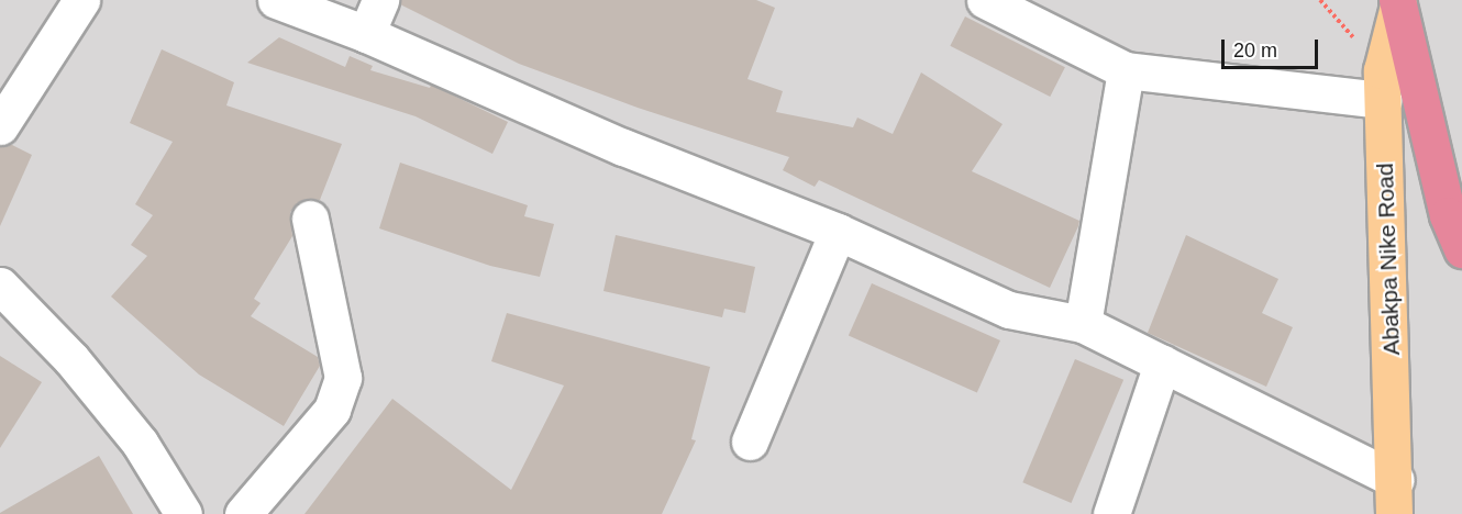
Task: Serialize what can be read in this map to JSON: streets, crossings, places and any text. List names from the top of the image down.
{
  "streets": {
    "main road": ["Abakpa Nike Road"]
  },
  "scale_bar": "20 m"
}
